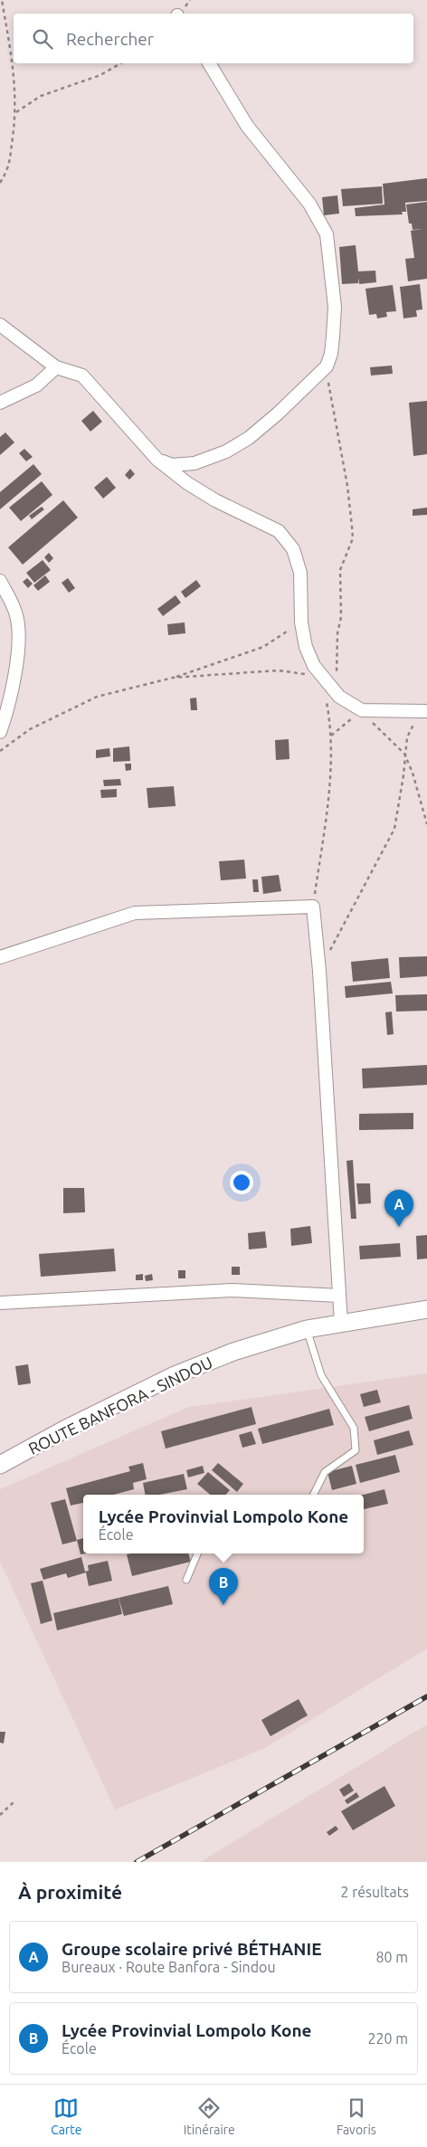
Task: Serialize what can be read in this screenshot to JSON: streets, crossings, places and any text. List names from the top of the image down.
{
  "streets": {
    "main road": ["ROUTE BANFORA - SINDOU"]
  },
  "page": {
    "search": "Rechercher",
    "pins": ["A", "B"],
    "popup": ["Lycée Provinvial Lompolo Kone", "École"],
    "heading": ["À proximité", "2 résultats"],
    "list": [
      {
        "mark": "A",
        "name": "Groupe scolaire privé BÉTHANIE",
        "note": "Bureaux · Route Banfora - Sindou",
        "value": "80 m"
      },
      {
        "mark": "B",
        "name": "Lycée Provinvial Lompolo Kone",
        "note": "École",
        "value": "220 m"
      }
    ],
    "nav": ["Carte", "Itinéraire", "Favoris"]
  }
}
